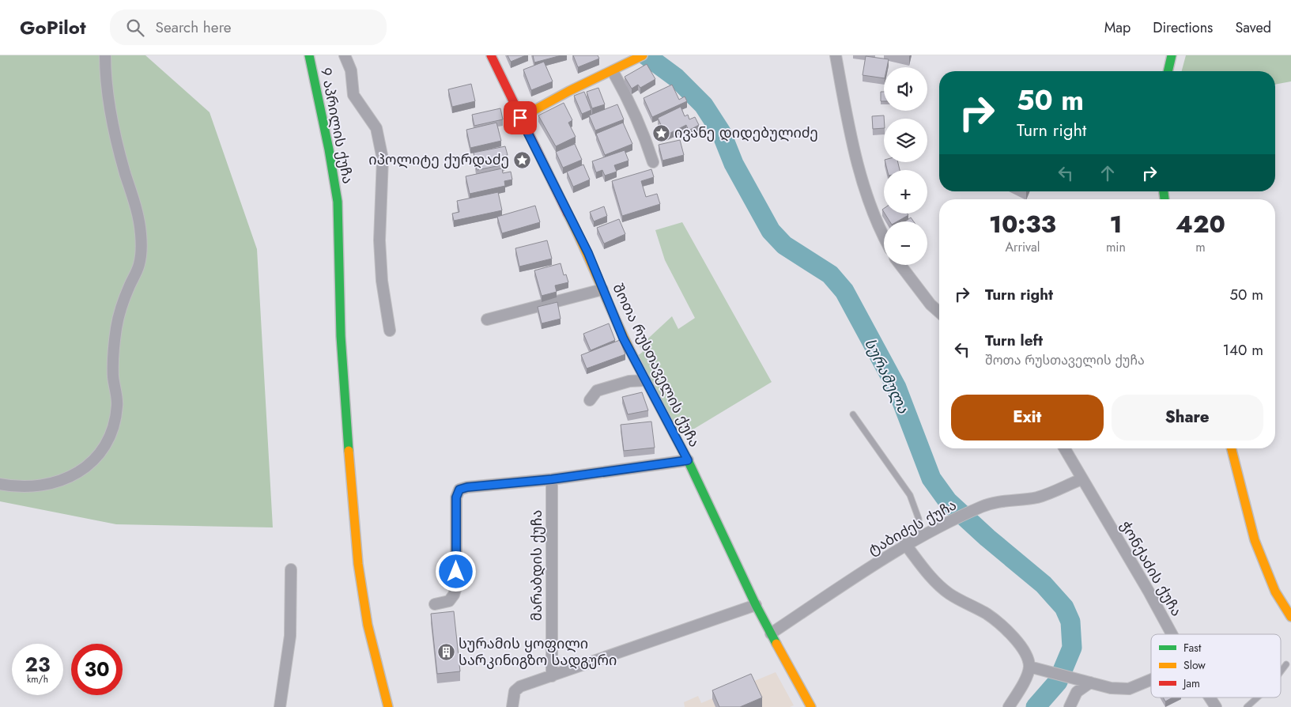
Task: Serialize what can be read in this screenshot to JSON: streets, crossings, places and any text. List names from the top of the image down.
{
  "streets": {
    "street": [
      "9 აპრილის ქუჩა",
      "შოთა რუსთაველის ქუჩა",
      "ტაბიძეს ქუჩა",
      "მარაბდის ქუჩა",
      "ჭონქაძის ქუჩა"
    ]
  },
  "crossings": [
    ["შოთა რუსთაველის ქუჩა", "ტაბიძეს ქუჩა"],
    ["ტაბიძეს ქუჩა", "ჭონქაძის ქუჩა"]
  ],
  "water": ["სურამულა"],
  "places": {
    "place": ["ივანე დიდებულიძე", "იპოლიტე ქურდაძე"],
    "building": ["სურამის ყოფილი სარკინიგზო სადგური"]
  },
  "legend": ["Fast", "Slow", "Jam"],
  "page": {
    "header": "GoPilot",
    "search": "Search here",
    "nav": ["Map", "Directions", "Saved"],
    "map_buttons": ["+", "−"],
    "turn": ["50 m", "Turn right"],
    "eta": [
      "10:33",
      "Arrival",
      "1",
      "min",
      "420",
      "m"
    ],
    "list": [
      {
        "name": "Turn right",
        "value": "50 m"
      },
      {
        "name": "Turn left",
        "note": "შოთა რუსთაველის ქუჩა",
        "value": "140 m"
      }
    ],
    "buttons": ["Exit", "Share"],
    "speed": "23 km/h",
    "limit": "30"
  }
}
